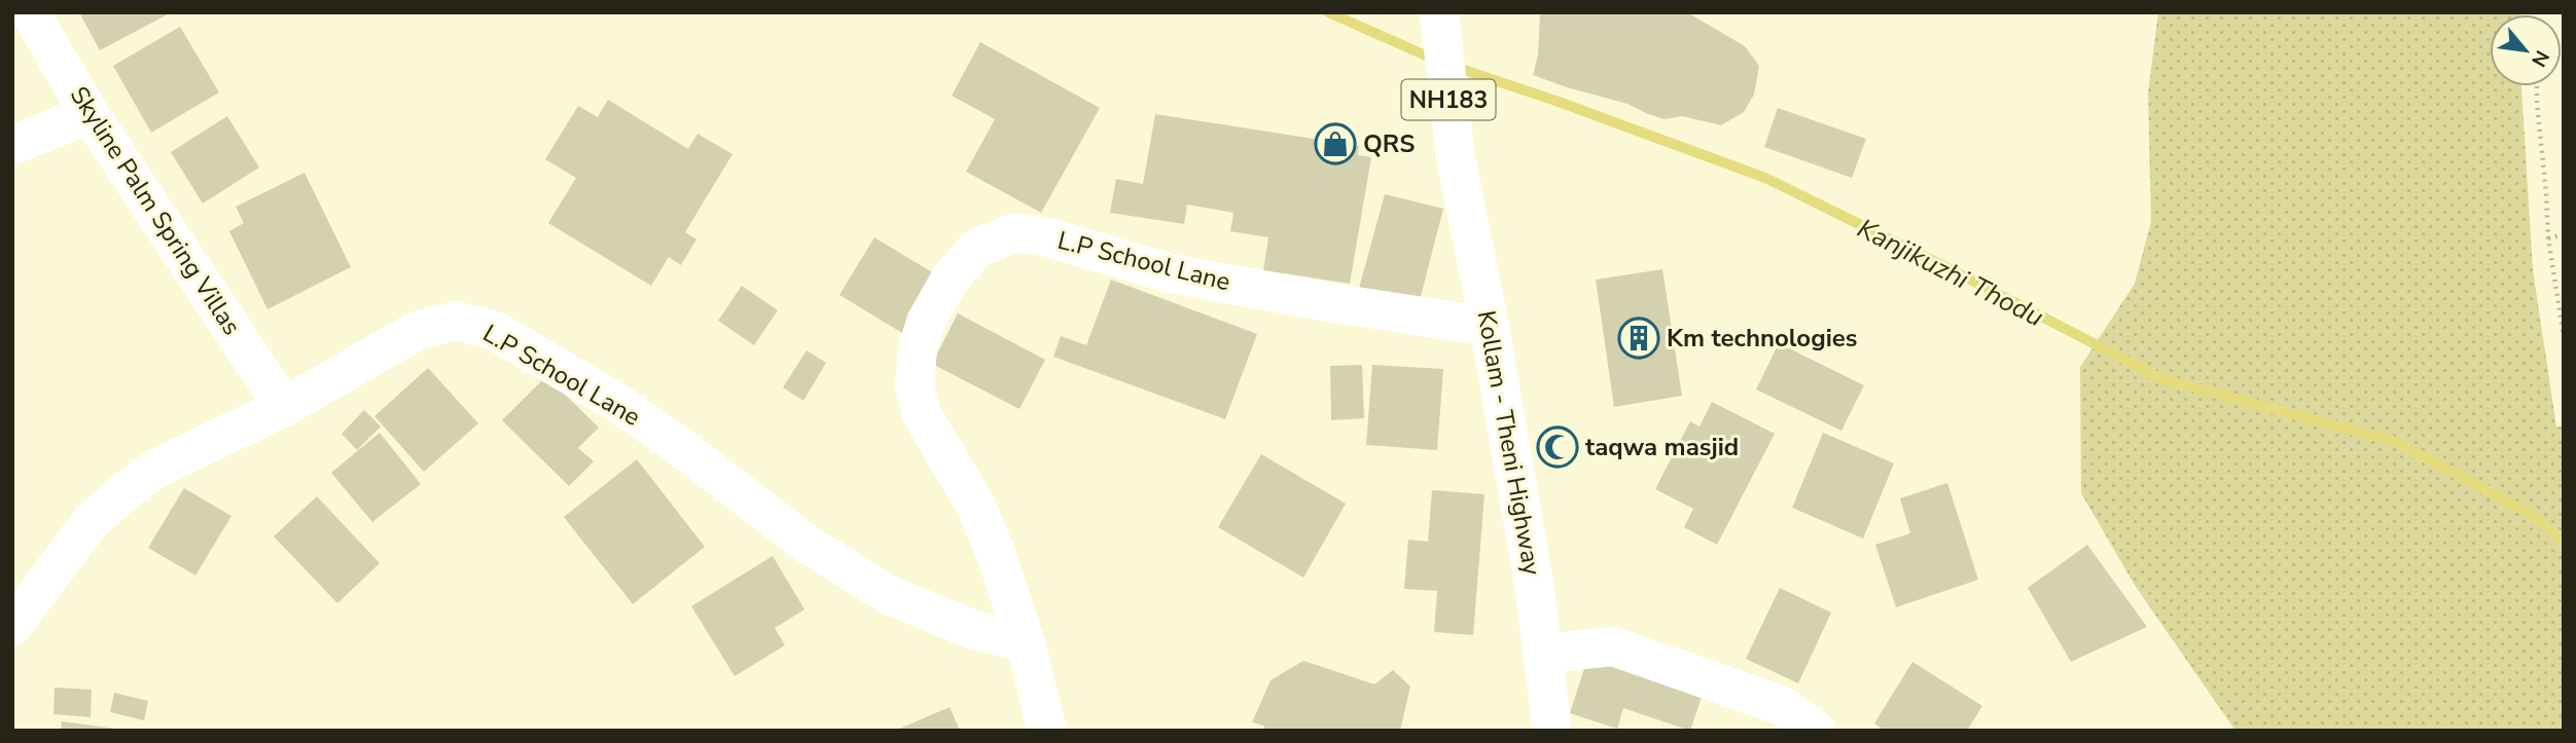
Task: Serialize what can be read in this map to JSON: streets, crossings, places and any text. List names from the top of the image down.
{
  "streets": {
    "main road": [
      "NH183",
      "Skyline Palm Spring Villas",
      "L.P School Lane",
      "Kollam - Theni Highway"
    ]
  },
  "crossings": [
    ["Skyline Palm Spring Villas", "L.P School Lane"],
    ["L.P School Lane", "Kollam - Theni Highway"]
  ],
  "water": ["Kanjikuzhi Thodu"],
  "places": {
    "shop": ["QRS"],
    "building": ["Km technologies"],
    "mosque": ["taqwa masjid"]
  },
  "north": "bottom right"
}
